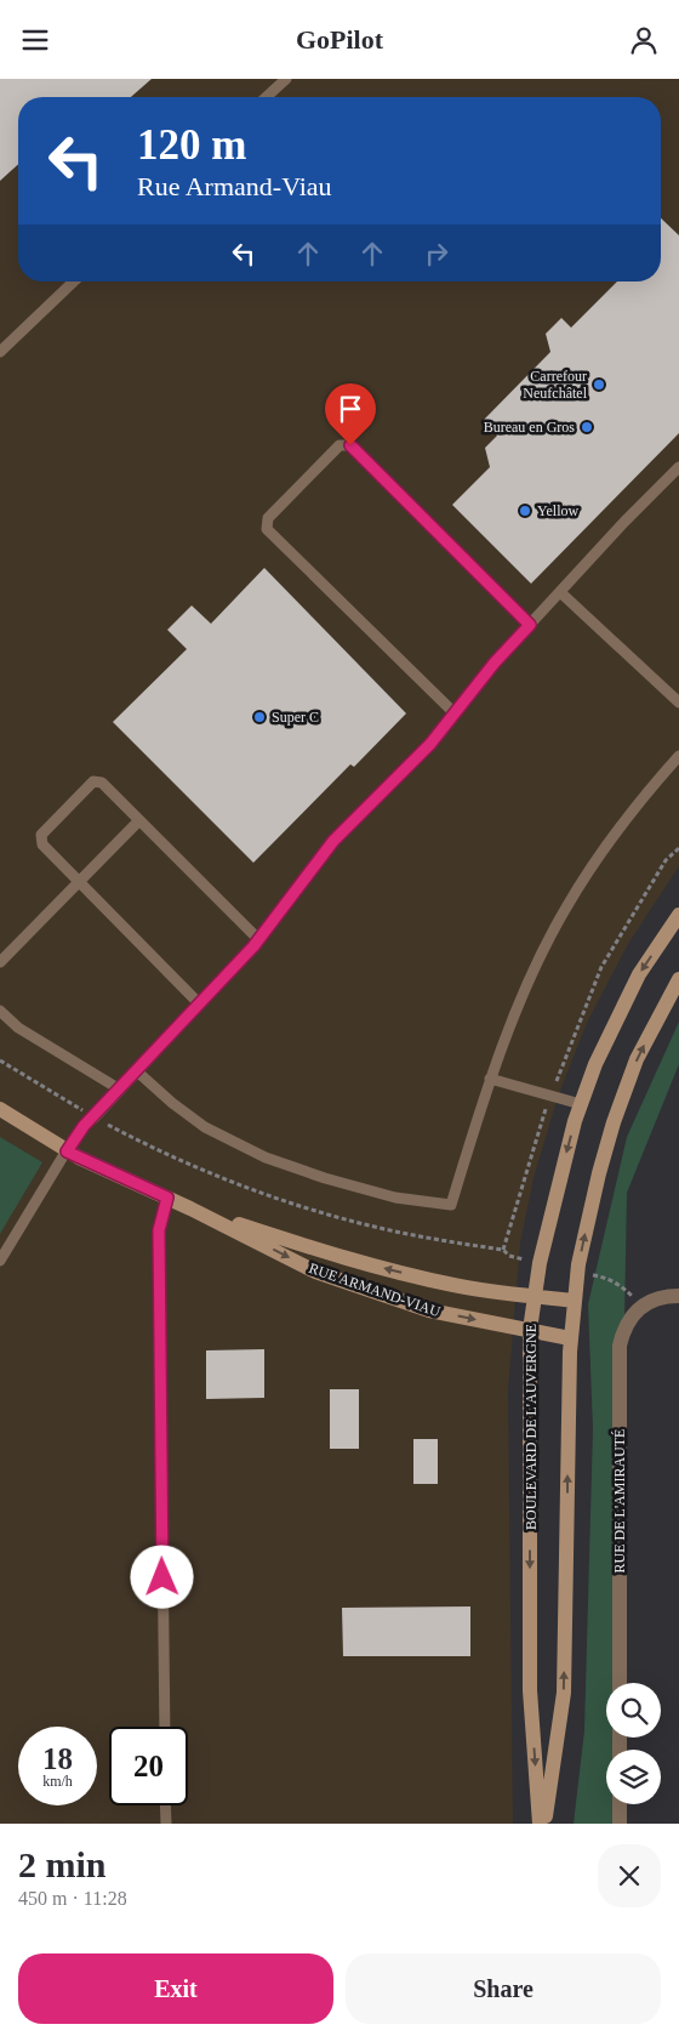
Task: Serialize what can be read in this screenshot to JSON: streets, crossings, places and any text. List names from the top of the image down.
{
  "streets": {
    "main road": ["RUE ARMAND-VIAU", "BOULEVARD DE L'AUVERGNE"],
    "street": ["RUE DE L'AMIRAUTÉ"]
  },
  "crossings": [
    ["RUE ARMAND-VIAU", "BOULEVARD DE L'AUVERGNE"]
  ],
  "places": [
    "Carrefour Neufchâtel",
    "Bureau en Gros",
    "Yellow",
    "Super C"
  ],
  "page": {
    "header": "GoPilot",
    "turn": ["120 m", "Rue Armand-Viau"],
    "speed": "18 km/h",
    "limit": "20",
    "heading": ["2 min", "450 m · 11:28"],
    "buttons": ["Exit", "Share"]
  }
}
